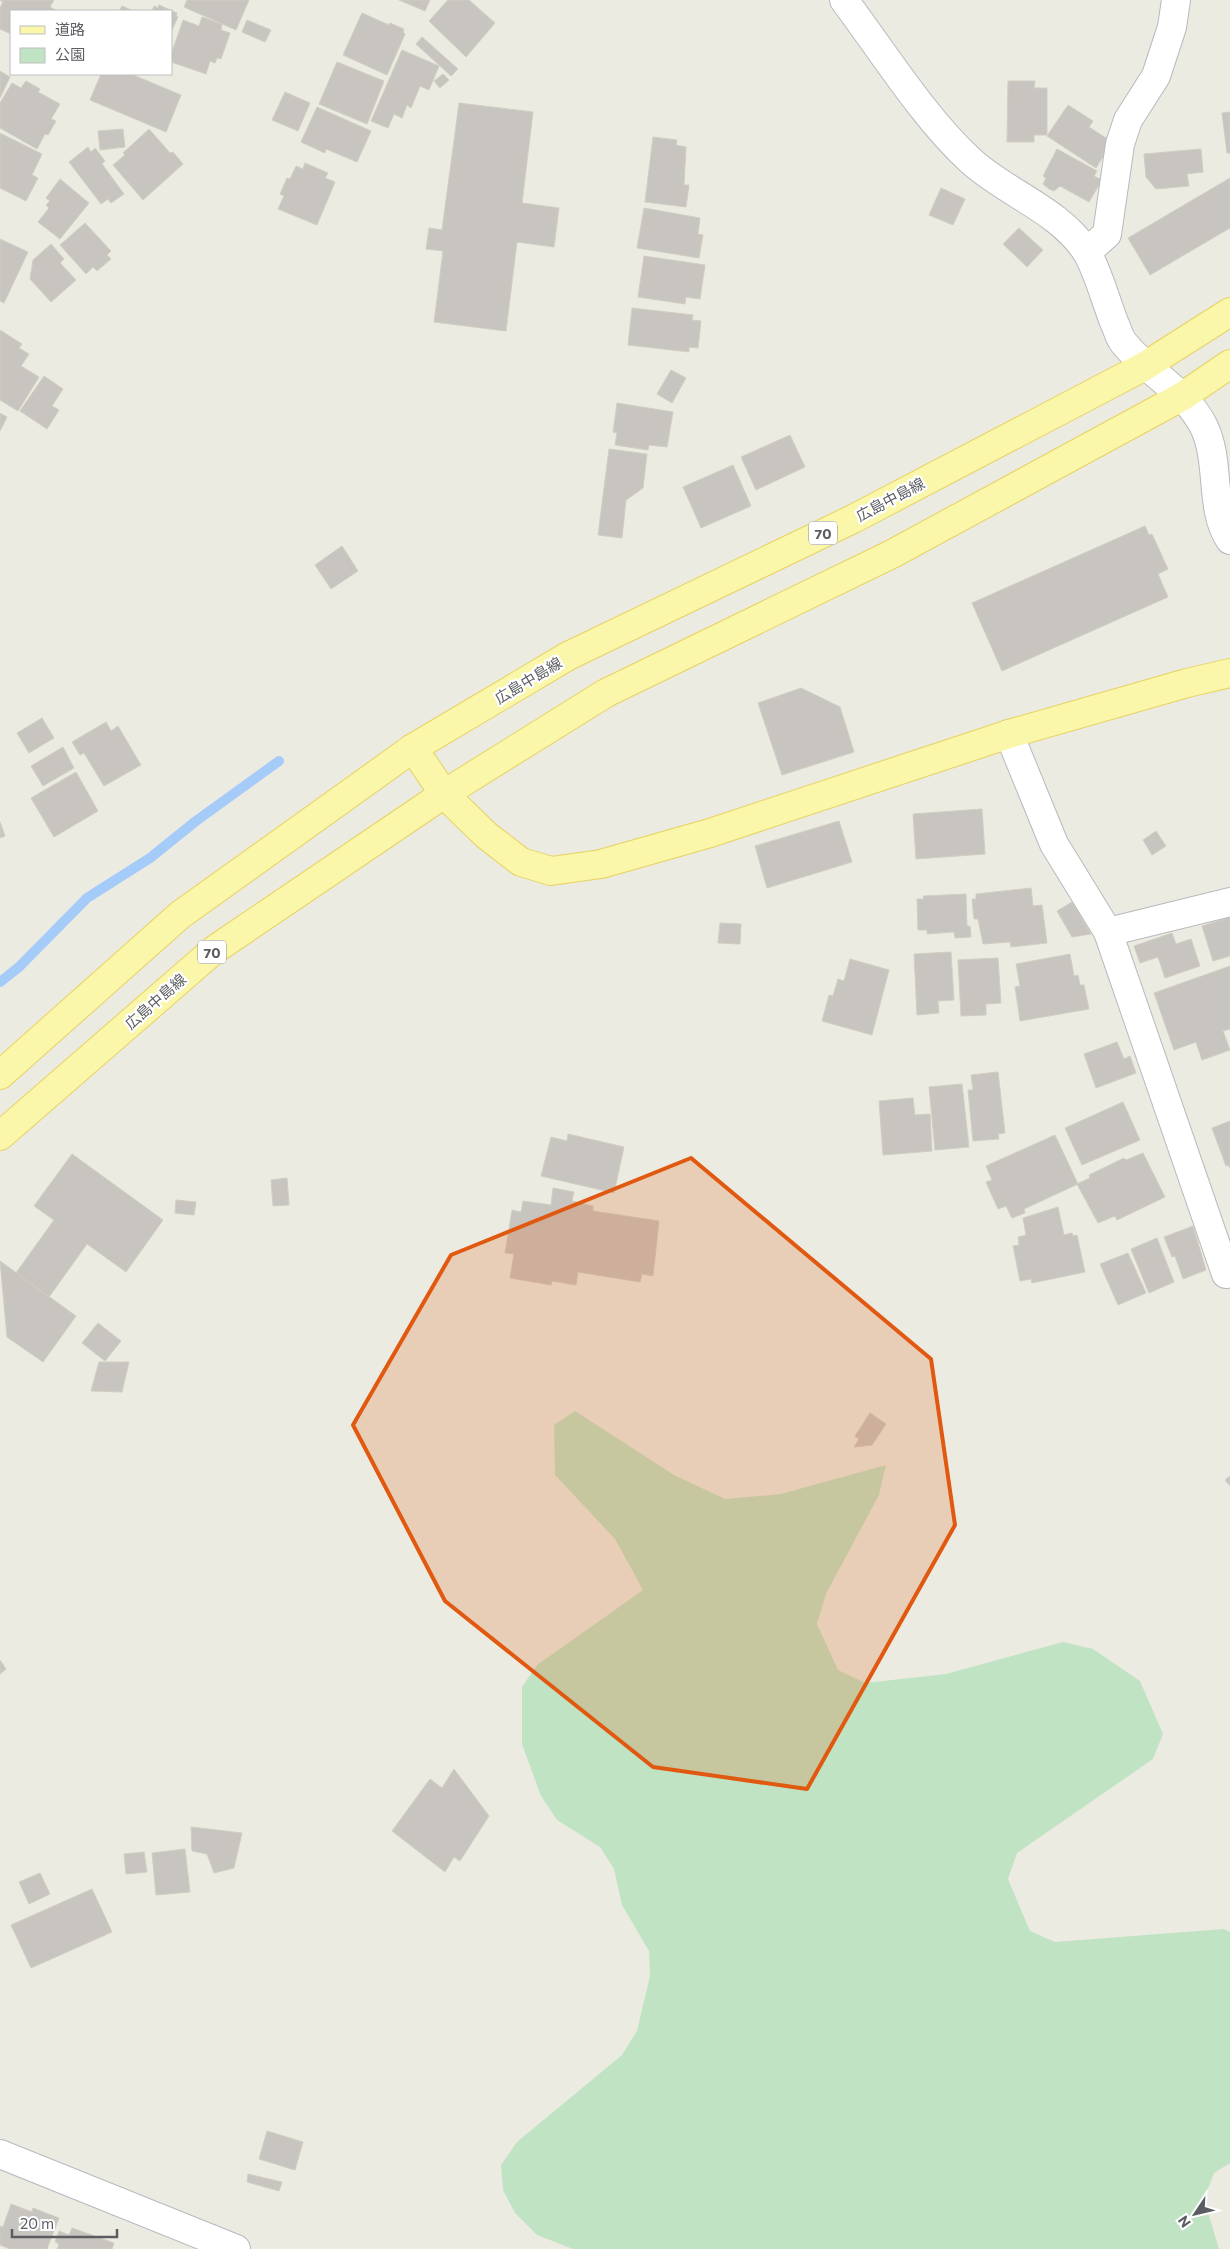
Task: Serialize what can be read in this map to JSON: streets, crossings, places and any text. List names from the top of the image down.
{
  "streets": {
    "main road": ["広島中島線", "70"]
  },
  "legend": ["道路", "公園"],
  "scale_bar": "20 m",
  "north": "bottom left"
}
